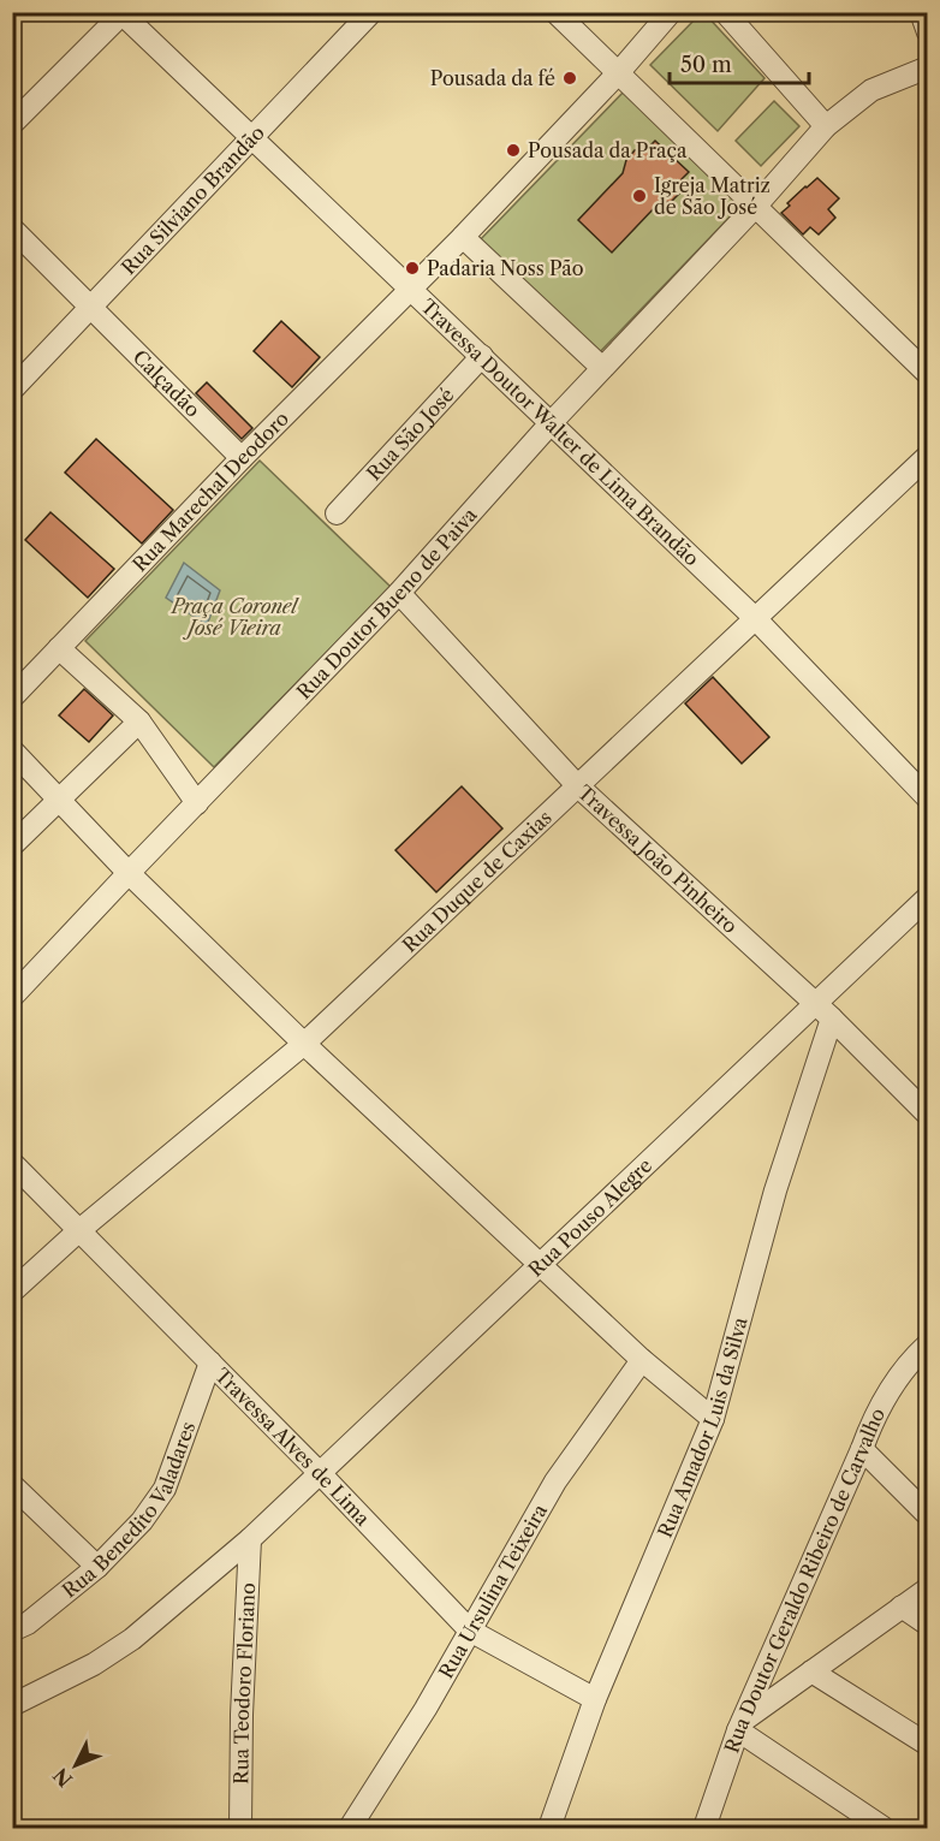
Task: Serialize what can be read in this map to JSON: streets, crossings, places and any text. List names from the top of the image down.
{
  "streets": {
    "street": [
      "Rua Silviano Brandão",
      "Calçadão",
      "Travessa Doutor Walter de Lima Brandão",
      "Rua São José",
      "Rua Marechal Deodoro",
      "Rua Doutor Bueno de Paiva",
      "Travessa João Pinheiro",
      "Rua Duque de Caxias",
      "Rua Pouso Alegre",
      "Rua Amador Luis da Silva",
      "Travessa Alves de Lima",
      "Rua Benedito Valadares",
      "Rua Doutor Geraldo Ribeiro de Carvalho",
      "Rua Ursulina Teixeira",
      "Rua Teodoro Floriano"
    ]
  },
  "crossings": [
    ["Rua Silviano Brandão", "Calçadão"],
    ["Rua Silviano Brandão", "Travessa Doutor Walter de Lima Brandão"],
    ["Calçadão", "Rua Marechal Deodoro"],
    ["Travessa Doutor Walter de Lima Brandão", "Rua São José"],
    ["Travessa Doutor Walter de Lima Brandão", "Rua Marechal Deodoro"],
    ["Travessa Doutor Walter de Lima Brandão", "Rua Doutor Bueno de Paiva"],
    ["Travessa Doutor Walter de Lima Brandão", "Rua Duque de Caxias"],
    ["Rua Doutor Bueno de Paiva", "Travessa João Pinheiro"],
    ["Travessa João Pinheiro", "Rua Duque de Caxias"],
    ["Travessa João Pinheiro", "Rua Pouso Alegre"],
    ["Travessa João Pinheiro", "Rua Amador Luis da Silva"],
    ["Rua Duque de Caxias", "Travessa Alves de Lima"],
    ["Rua Pouso Alegre", "Travessa Alves de Lima"],
    ["Rua Pouso Alegre", "Rua Teodoro Floriano"],
    ["Rua Amador Luis da Silva", "Travessa Alves de Lima"],
    ["Travessa Alves de Lima", "Rua Benedito Valadares"],
    ["Travessa Alves de Lima", "Rua Ursulina Teixeira"]
  ],
  "parks": ["Praça Coronel José Vieira"],
  "places": [
    "Pousada da fé",
    "Pousada da Praça",
    "Igreja Matriz de São José",
    "Padaria Noss Pão"
  ],
  "scale_bar": "50 m",
  "north": "bottom left"
}
